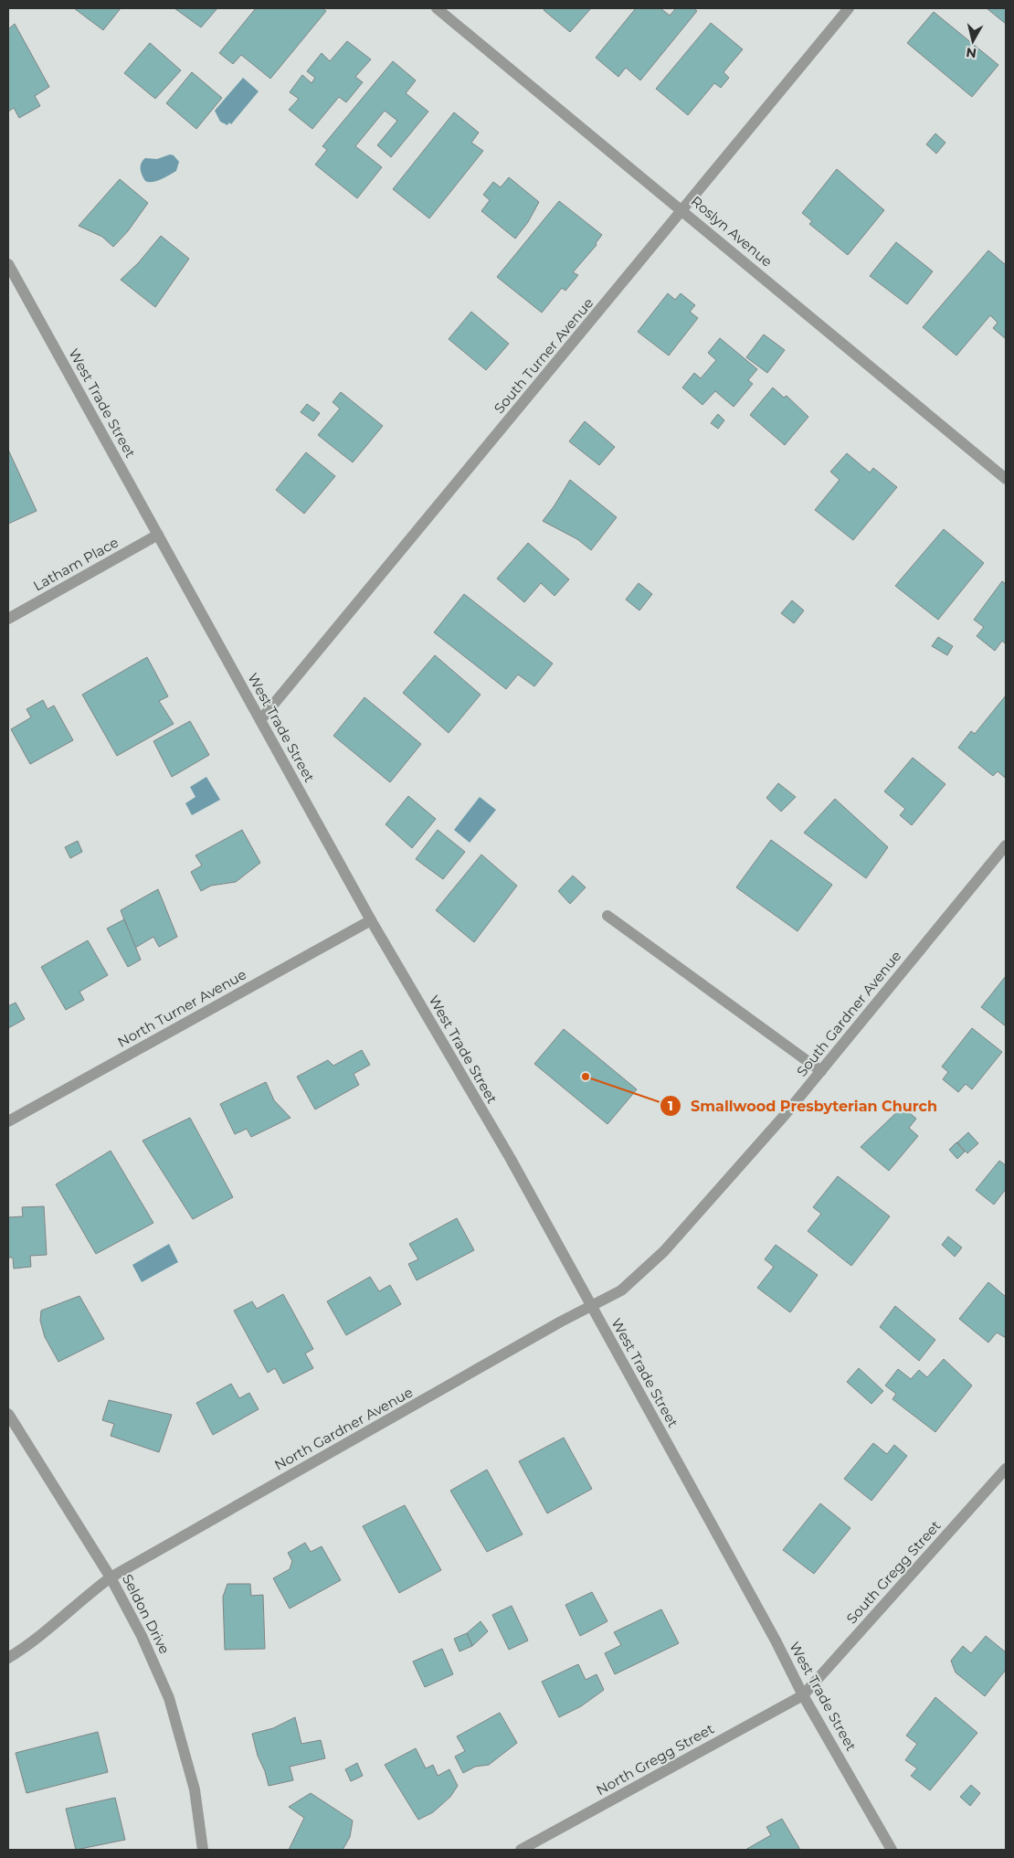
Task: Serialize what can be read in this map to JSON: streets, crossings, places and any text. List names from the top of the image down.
{
  "streets": {
    "street": [
      "Roslyn Avenue",
      "South Turner Avenue",
      "West Trade Street",
      "Latham Place",
      "North Turner Avenue",
      "South Gardner Avenue",
      "North Gardner Avenue",
      "South Gregg Street",
      "Seldon Drive",
      "North Gregg Street"
    ]
  },
  "crossings": [
    ["Roslyn Avenue", "South Turner Avenue"],
    ["South Turner Avenue", "West Trade Street"],
    ["West Trade Street", "Latham Place"],
    ["West Trade Street", "North Turner Avenue"],
    ["West Trade Street", "South Gardner Avenue"],
    ["West Trade Street", "North Gardner Avenue"],
    ["West Trade Street", "South Gregg Street"],
    ["West Trade Street", "North Gregg Street"],
    ["South Gardner Avenue", "North Gardner Avenue"],
    ["North Gardner Avenue", "Seldon Drive"],
    ["South Gregg Street", "North Gregg Street"]
  ],
  "places": ["Smallwood Presbyterian Church"],
  "north": "bottom"
}
